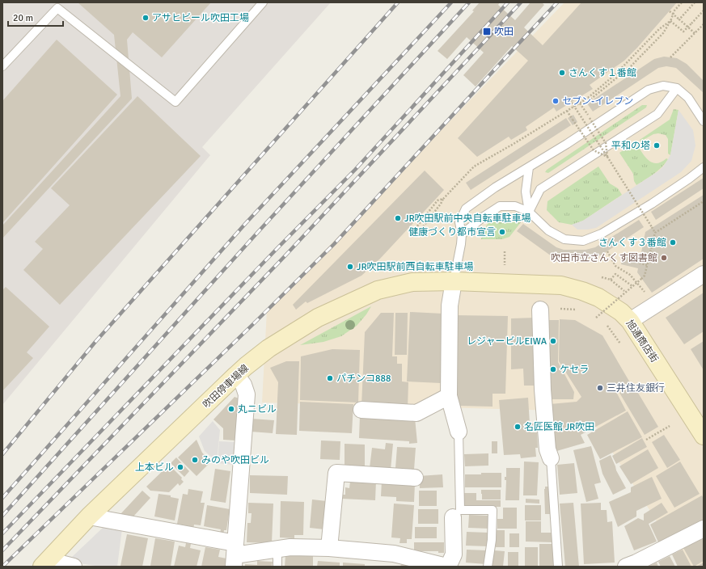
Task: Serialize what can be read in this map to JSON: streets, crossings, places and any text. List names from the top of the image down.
{
  "streets": {
    "street": ["旭通商店街", "吹田停車場線"]
  },
  "crossings": [
    ["旭通商店街", "吹田停車場線"]
  ],
  "places": {
    "other": [
      "アサヒビール吹田工場",
      "さんくす１番館",
      "セブン-イレブン",
      "平和の塔",
      "JR吹田駅前中央自転車駐車場",
      "健康づくり都市宣言",
      "さんくす３番館",
      "吹田市立さんくす図書館",
      "JR吹田駅前西自転車駐車場",
      "レジャービルEIWA",
      "ケセラ",
      "パチンコ888",
      "三井住友銀行",
      "丸ニビル",
      "名匠医館 JR吹田",
      "みのや吹田ビル",
      "上本ビル"
    ],
    "transit": ["吹田"]
  },
  "scale_bar": "20 m"
}
